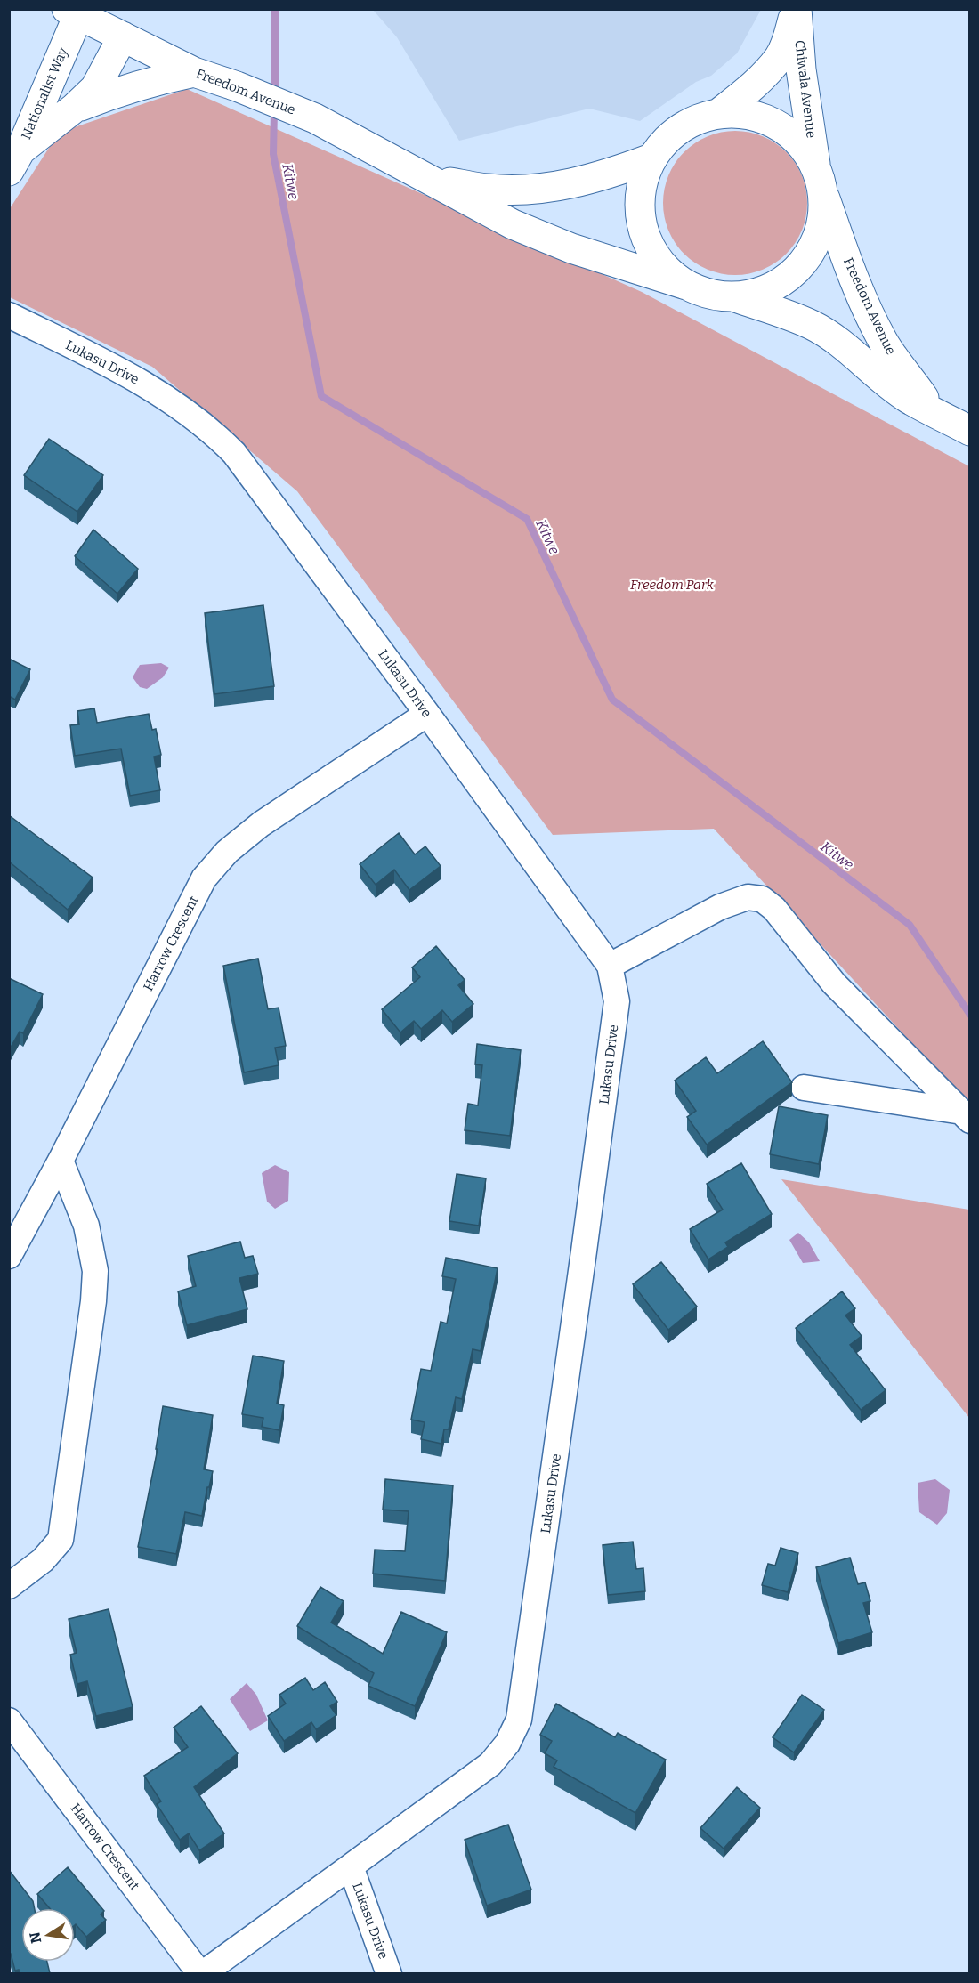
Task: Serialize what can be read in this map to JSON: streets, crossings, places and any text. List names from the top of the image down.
{
  "streets": {
    "main road": ["Chiwala Avenue", "Freedom Avenue", "Nationalist Way"],
    "street": ["Lukasu Drive", "Harrow Crescent"]
  },
  "crossings": [
    ["Chiwala Avenue", "Freedom Avenue"],
    ["Freedom Avenue", "Nationalist Way"],
    ["Lukasu Drive", "Harrow Crescent"]
  ],
  "water": ["Kitwe"],
  "parks": ["Freedom Park"],
  "north": "left"
}
